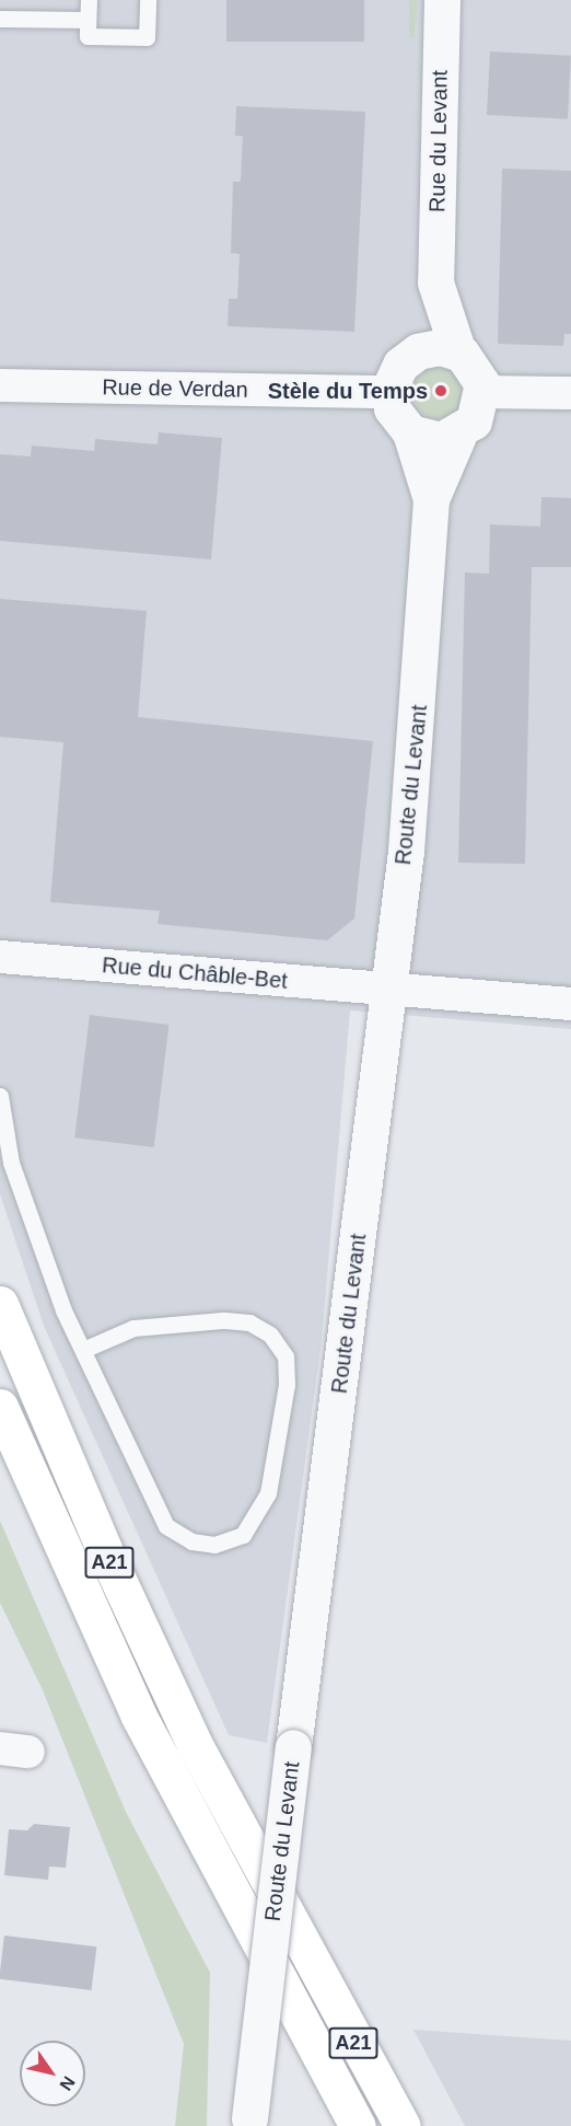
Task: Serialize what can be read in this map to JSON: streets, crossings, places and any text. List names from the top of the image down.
{
  "streets": {
    "highway": ["A21"],
    "street": [
      "Rue du Levant",
      "Rue de Verdan",
      "Route du Levant",
      "Rue du Châble-Bet"
    ]
  },
  "crossings": [
    ["Rue du Levant", "Rue de Verdan"],
    ["Rue du Levant", "Route du Levant"],
    ["Rue de Verdan", "Route du Levant"],
    ["Route du Levant", "Rue du Châble-Bet"]
  ],
  "places": ["Stèle du Temps"],
  "north": "bottom right"
}
